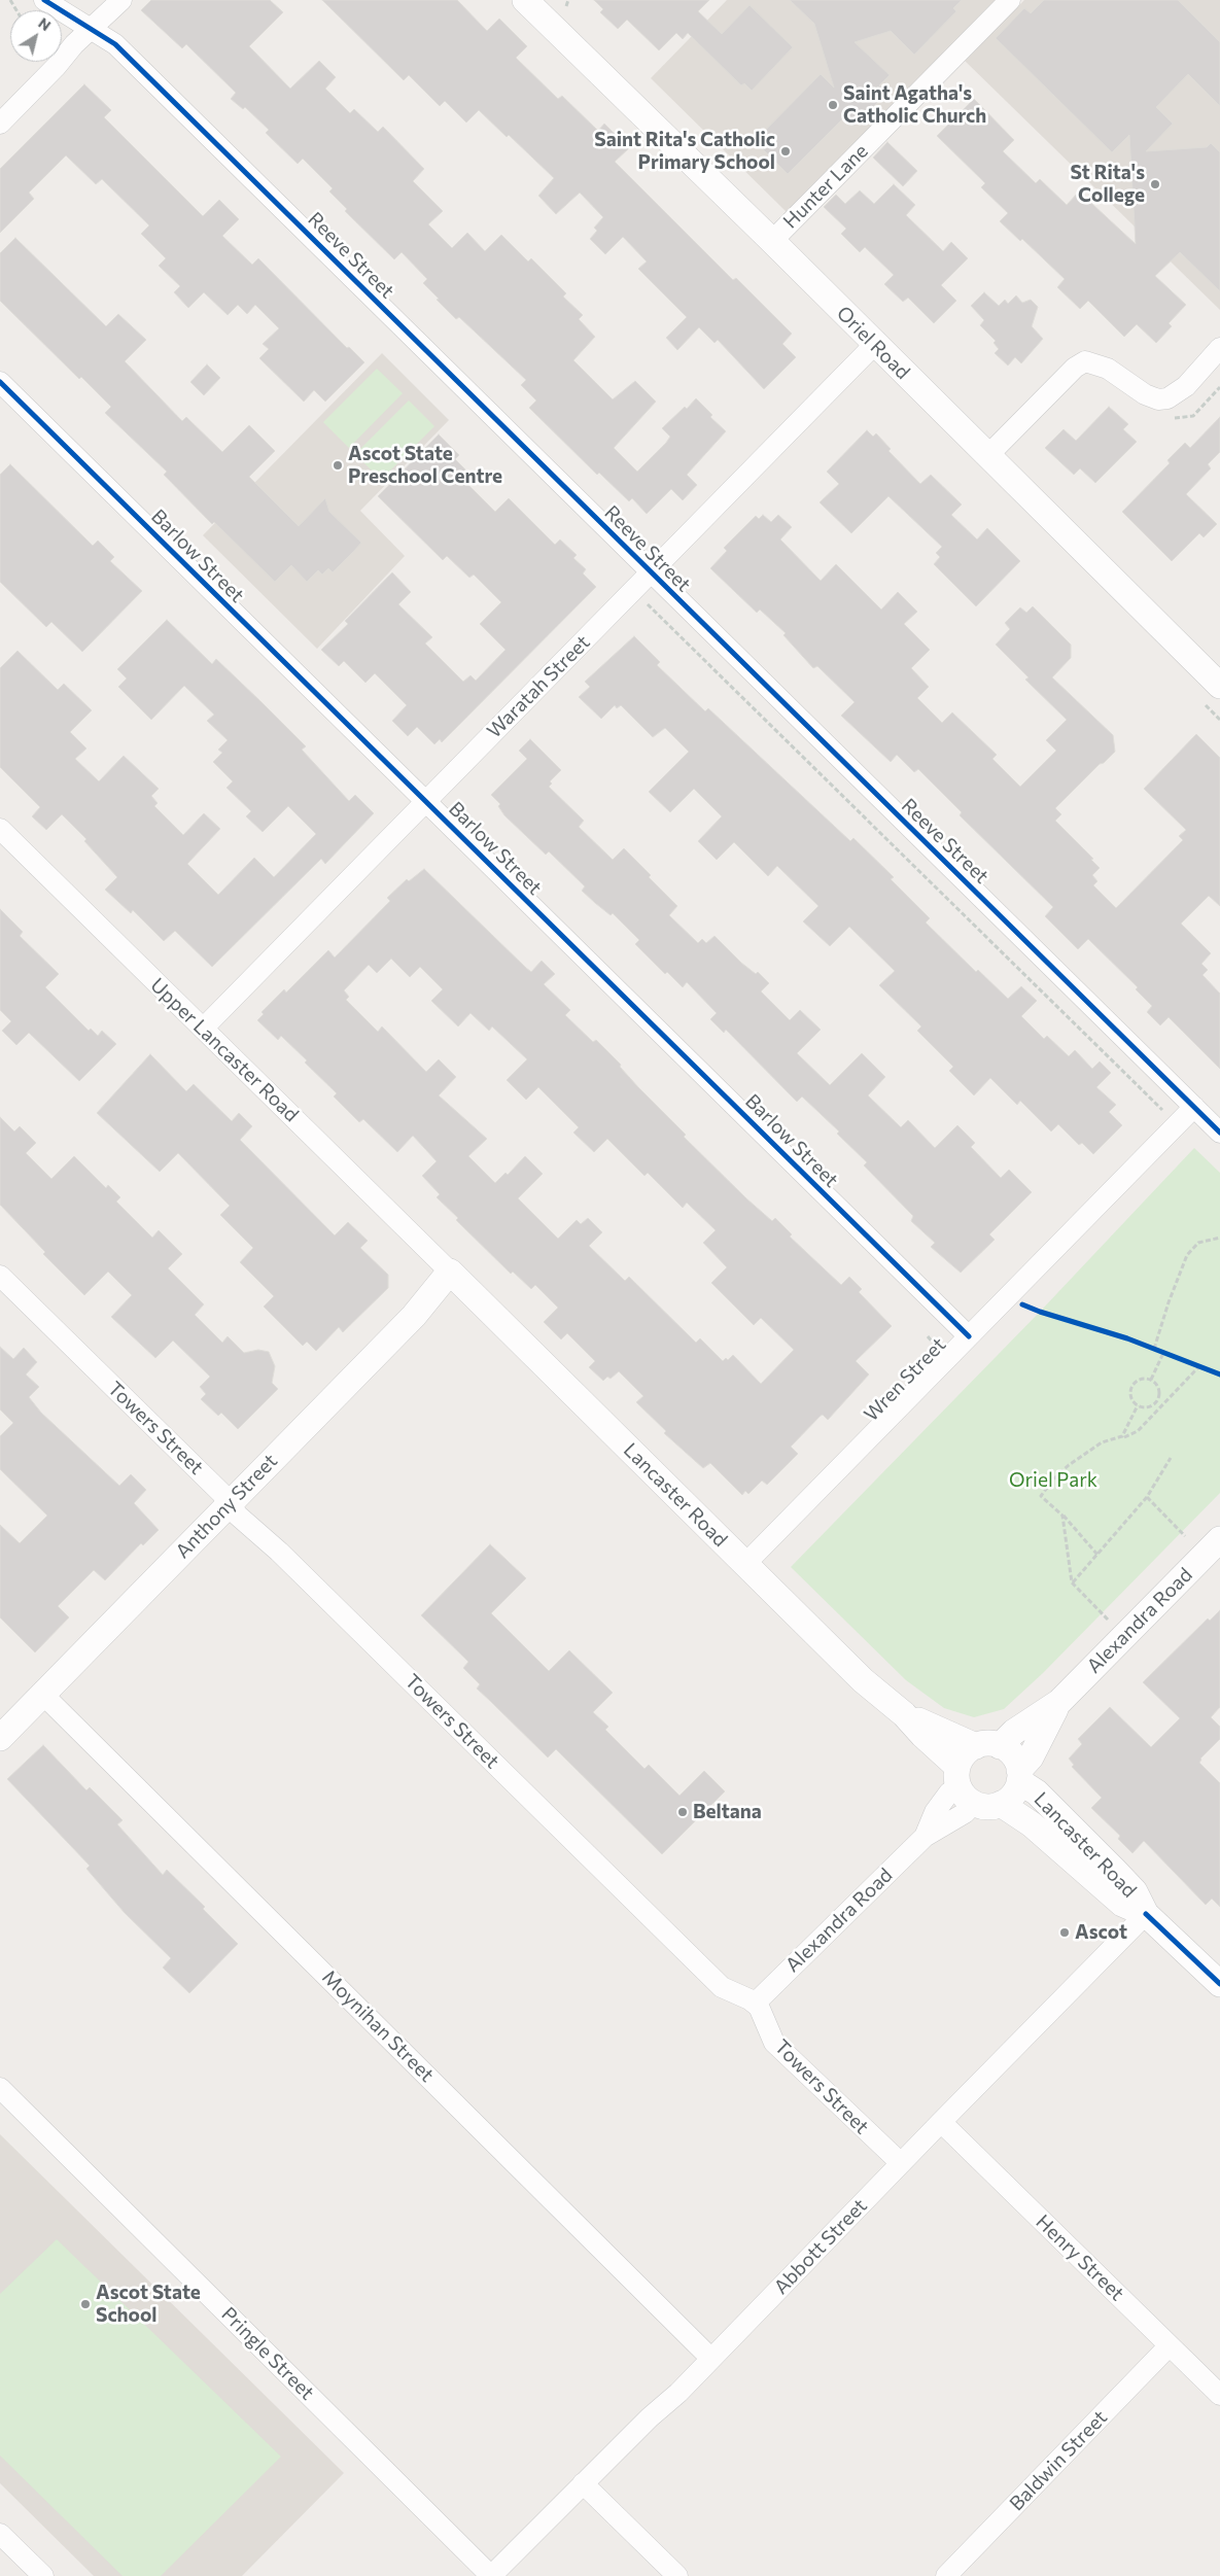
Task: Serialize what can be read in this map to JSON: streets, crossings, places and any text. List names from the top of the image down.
{
  "streets": {
    "street": [
      "Hunter Lane",
      "Reeve Street",
      "Oriel Road",
      "Barlow Street",
      "Waratah Street",
      "Upper Lancaster Road",
      "Wren Street",
      "Towers Street",
      "Lancaster Road",
      "Anthony Street",
      "Alexandra Road",
      "Moynihan Street",
      "Abbott Street",
      "Henry Street",
      "Pringle Street",
      "Baldwin Street"
    ]
  },
  "crossings": [
    ["Hunter Lane", "Oriel Road"],
    ["Reeve Street", "Waratah Street"],
    ["Reeve Street", "Wren Street"],
    ["Oriel Road", "Waratah Street"],
    ["Barlow Street", "Waratah Street"],
    ["Barlow Street", "Wren Street"],
    ["Waratah Street", "Upper Lancaster Road"],
    ["Upper Lancaster Road", "Lancaster Road"],
    ["Upper Lancaster Road", "Anthony Street"],
    ["Wren Street", "Lancaster Road"],
    ["Towers Street", "Anthony Street"],
    ["Towers Street", "Alexandra Road"],
    ["Towers Street", "Abbott Street"],
    ["Lancaster Road", "Anthony Street"],
    ["Lancaster Road", "Alexandra Road"],
    ["Lancaster Road", "Abbott Street"],
    ["Anthony Street", "Moynihan Street"],
    ["Moynihan Street", "Abbott Street"],
    ["Abbott Street", "Henry Street"],
    ["Abbott Street", "Pringle Street"],
    ["Henry Street", "Baldwin Street"]
  ],
  "parks": ["Oriel Park"],
  "places": [
    "Saint Agatha's Catholic Church",
    "Saint Rita's Catholic Primary School",
    "St Rita's College",
    "Ascot State Preschool Centre",
    "Beltana",
    "Ascot",
    "Ascot State School"
  ],
  "north": "top right"
}
